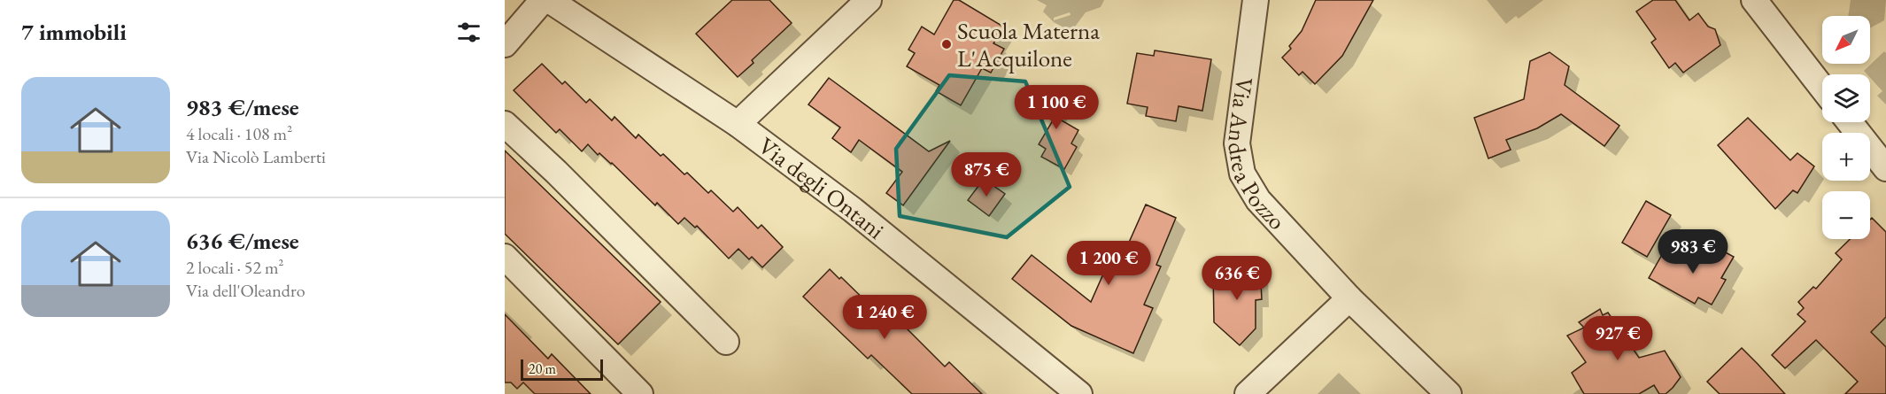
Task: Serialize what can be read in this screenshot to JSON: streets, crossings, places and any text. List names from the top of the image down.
{
  "streets": {
    "street": ["Via Andrea Pozzo", "Via degli Ontani"]
  },
  "places": ["Scuola Materna L'Acquilone"],
  "scale_bar": "20 m",
  "north": "bottom left",
  "page": {
    "heading": "7 immobili",
    "map_buttons": ["+", "−"],
    "list": [
      {
        "name": "983 €/mese",
        "note": "4 locali · 108 m² · Via Nicolò Lamberti"
      },
      {
        "name": "636 €/mese",
        "note": "2 locali · 52 m² · Via dell'Oleandro"
      }
    ],
    "price": [
      "1 100 €",
      "875 €",
      "983 €",
      "1 200 €",
      "636 €",
      "1 240 €",
      "927 €"
    ],
    "scale": "20 m"
  }
}
